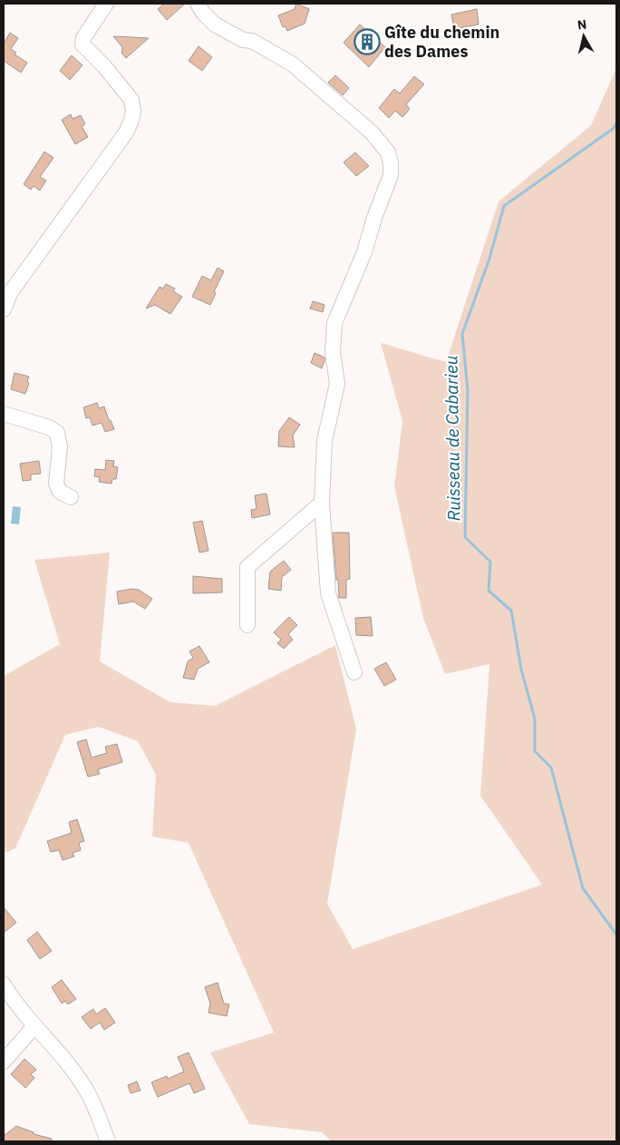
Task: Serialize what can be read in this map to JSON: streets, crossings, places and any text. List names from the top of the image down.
{
  "water": ["Ruisseau de Cabarieu"],
  "places": {
    "building": ["Gîte du chemin des Dames"]
  },
  "north": "top"
}
